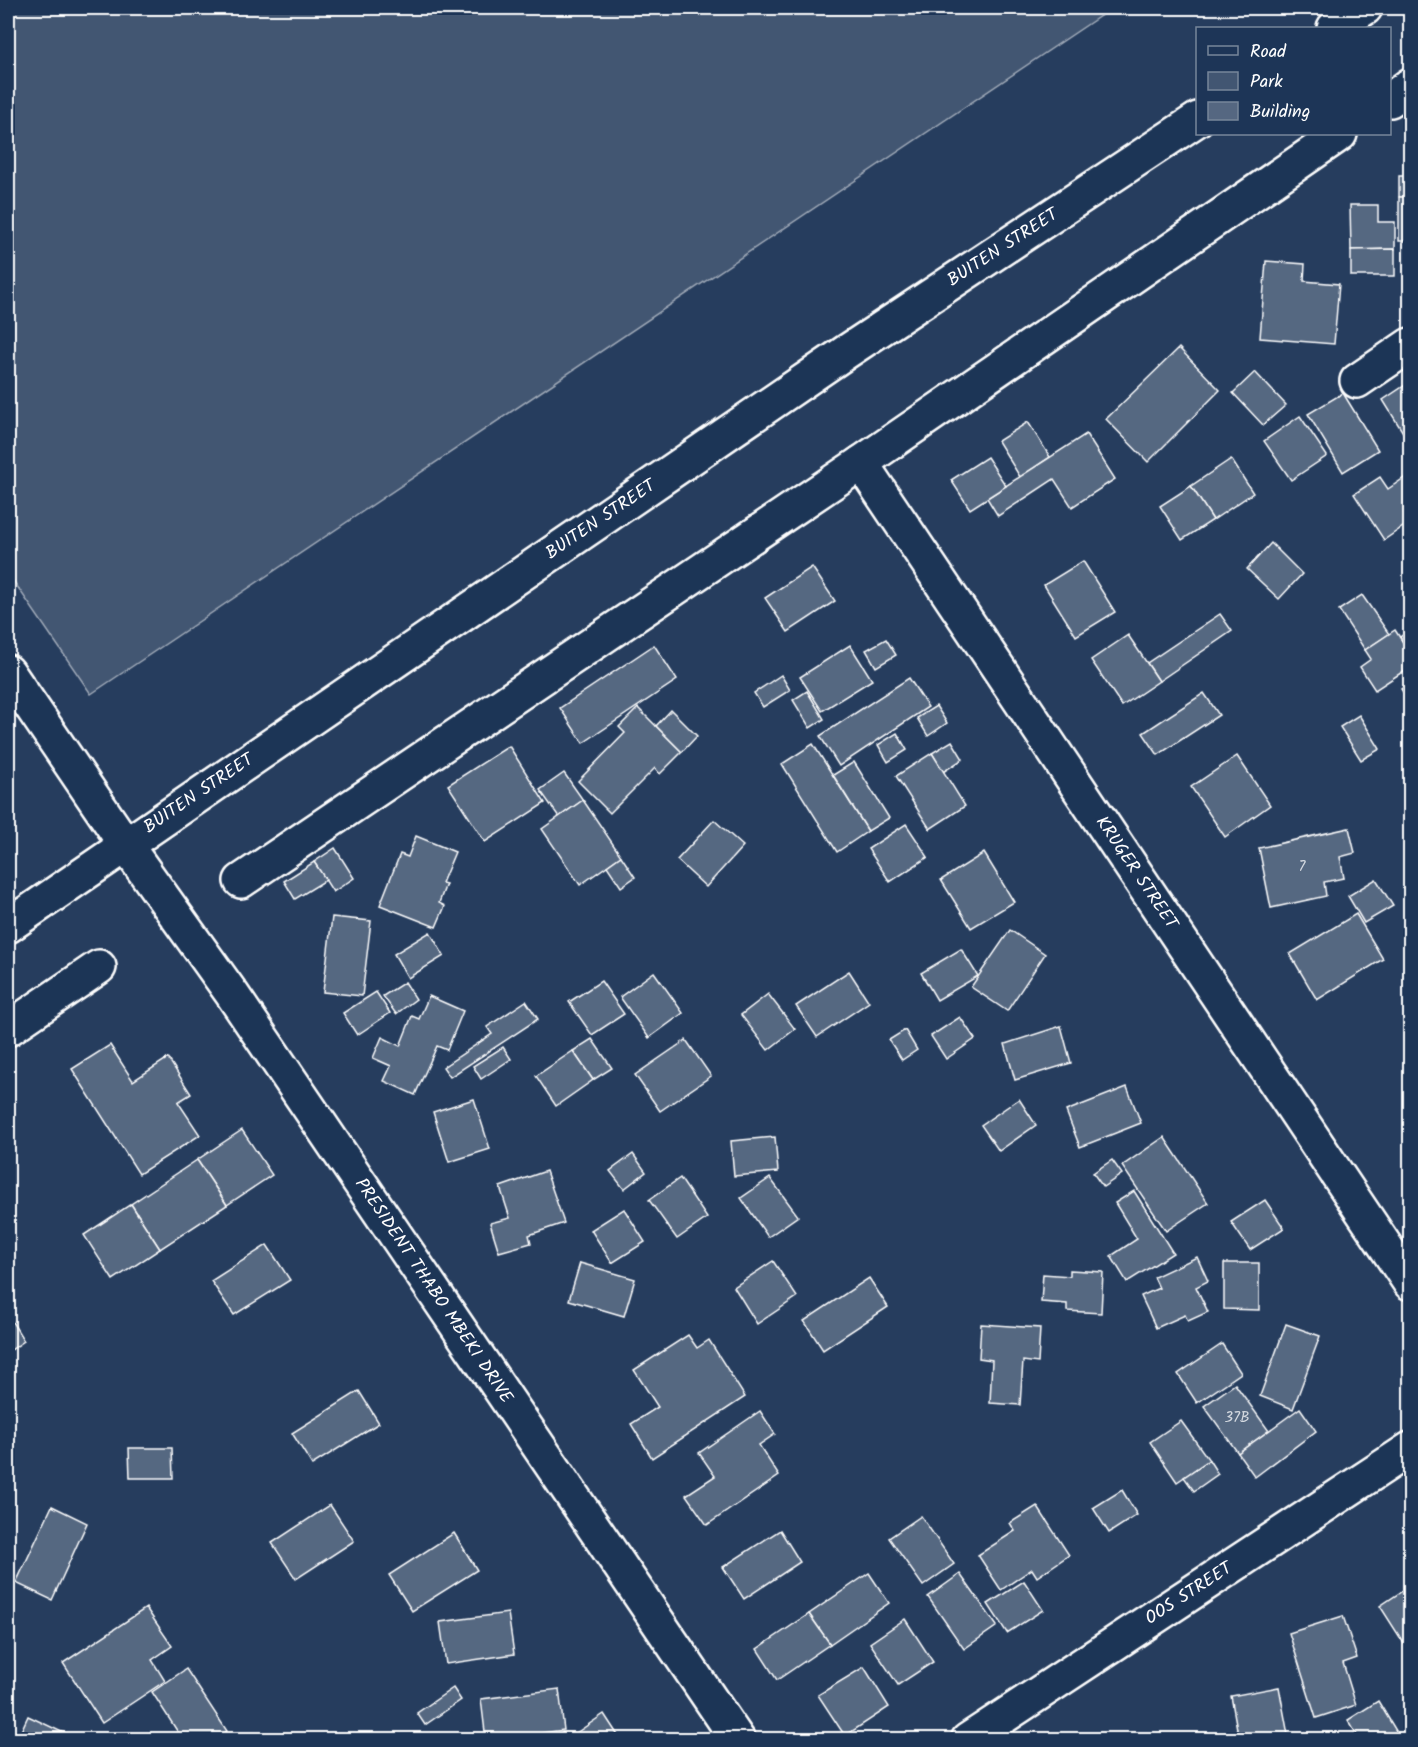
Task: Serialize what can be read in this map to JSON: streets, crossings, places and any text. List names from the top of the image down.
{
  "streets": {
    "street": [
      "BUITEN STREET",
      "KRUGER STREET",
      "PRESIDENT THABO MBEKI DRIVE",
      "OOS STREET"
    ]
  },
  "crossings": [
    ["BUITEN STREET", "PRESIDENT THABO MBEKI DRIVE"]
  ],
  "house_numbers": ["7", "37B"],
  "legend": ["Road", "Park", "Building"]
}
